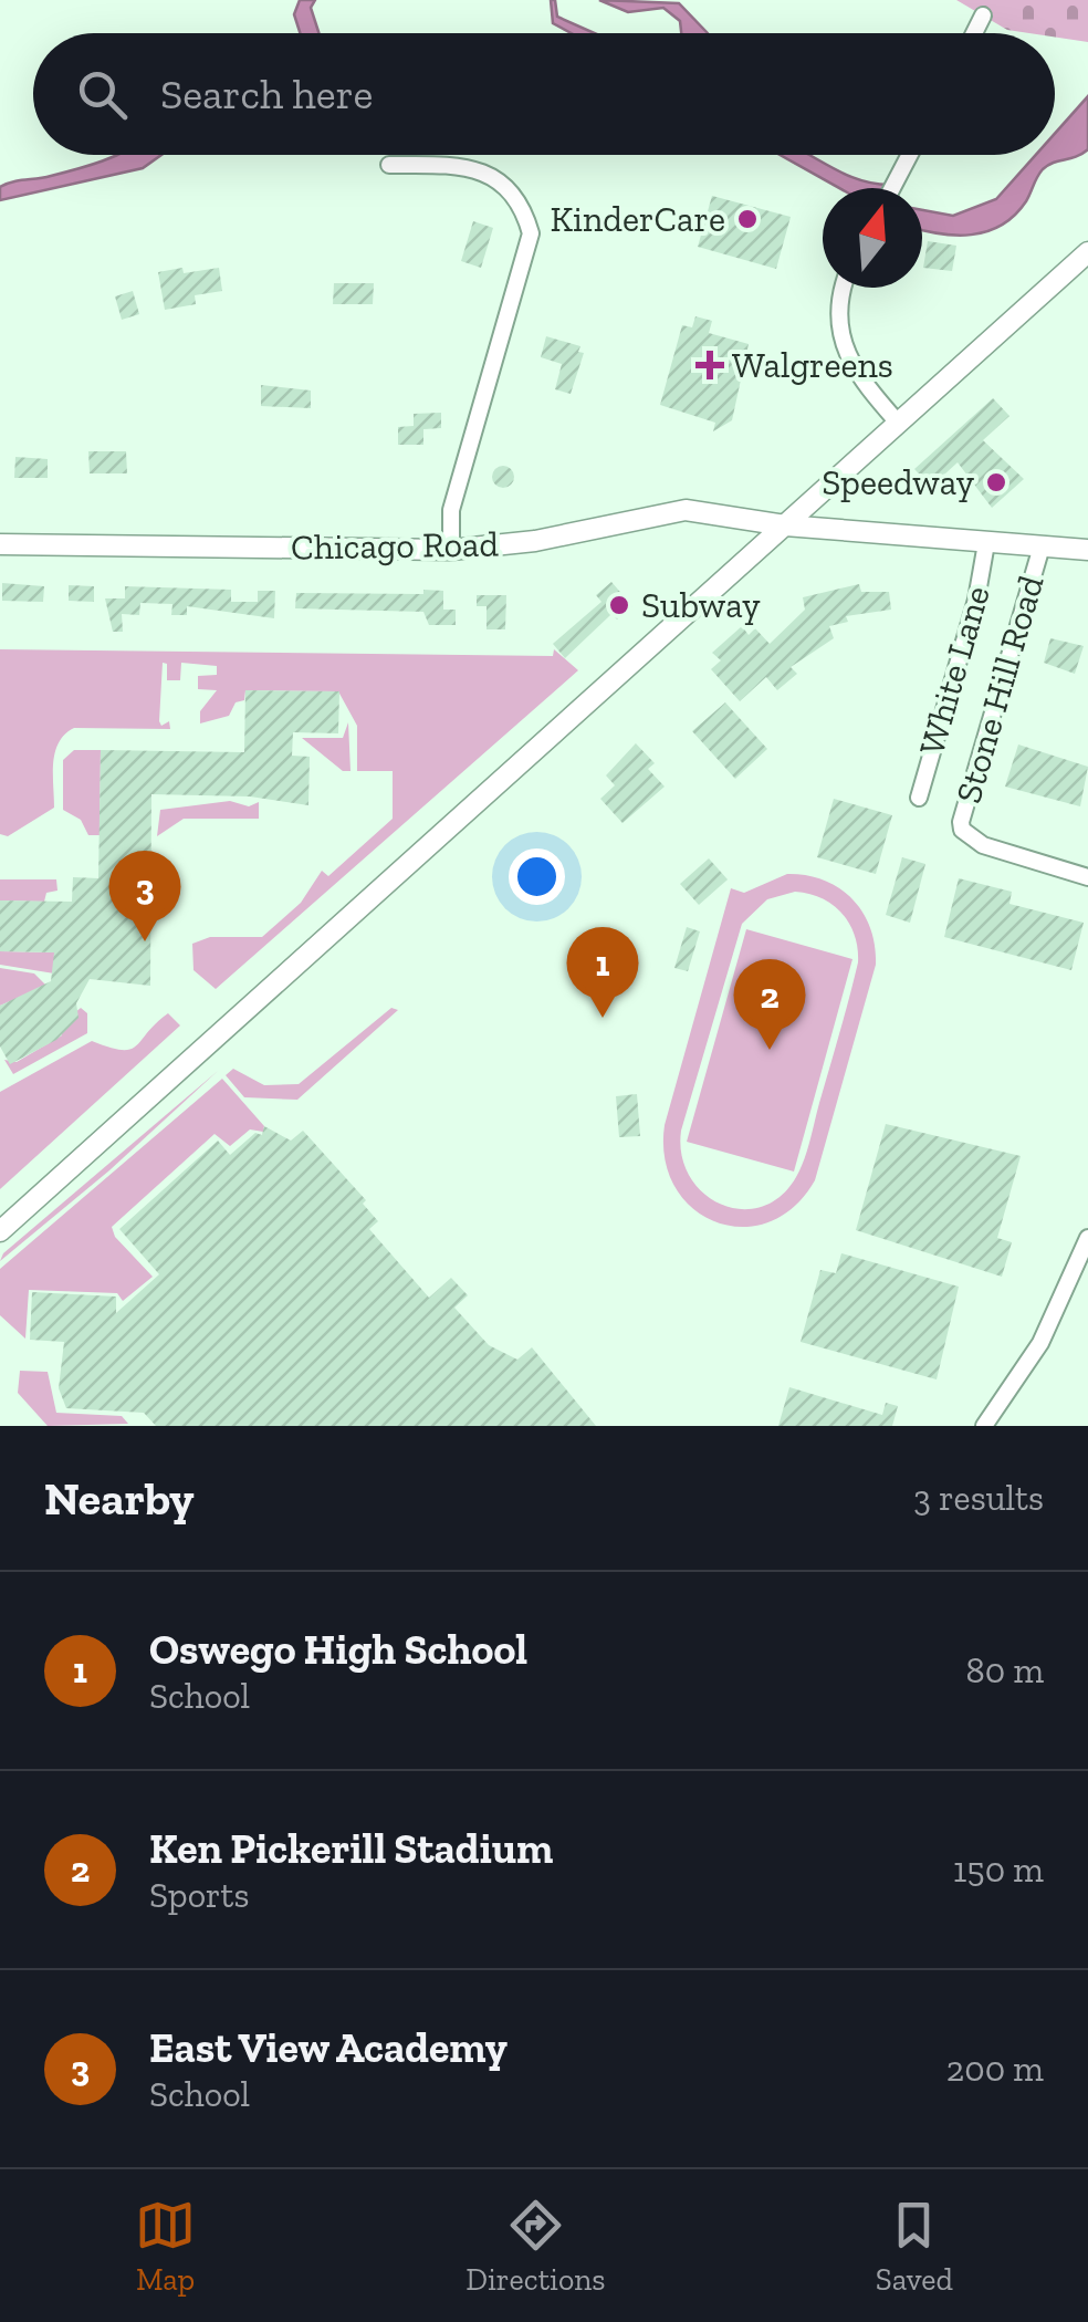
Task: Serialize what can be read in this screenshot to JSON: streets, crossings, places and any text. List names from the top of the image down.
{
  "streets": {
    "main road": ["Chicago Road"],
    "street": ["White Lane", "Stone Hill Road"]
  },
  "crossings": [
    ["Chicago Road", "White Lane"],
    ["Chicago Road", "Stone Hill Road"]
  ],
  "places": {
    "other": ["KinderCare", "Speedway", "Subway"],
    "health": ["Walgreens"]
  },
  "north": "top",
  "page": {
    "search": "Search here",
    "pins": ["3", "1", "2"],
    "heading": ["Nearby", "3 results"],
    "list": [
      {
        "mark": "1",
        "name": "Oswego High School",
        "note": "School",
        "value": "80 m"
      },
      {
        "mark": "2",
        "name": "Ken Pickerill Stadium",
        "note": "Sports",
        "value": "150 m"
      },
      {
        "mark": "3",
        "name": "East View Academy",
        "note": "School",
        "value": "200 m"
      }
    ],
    "nav": ["Map", "Directions", "Saved"]
  }
}
